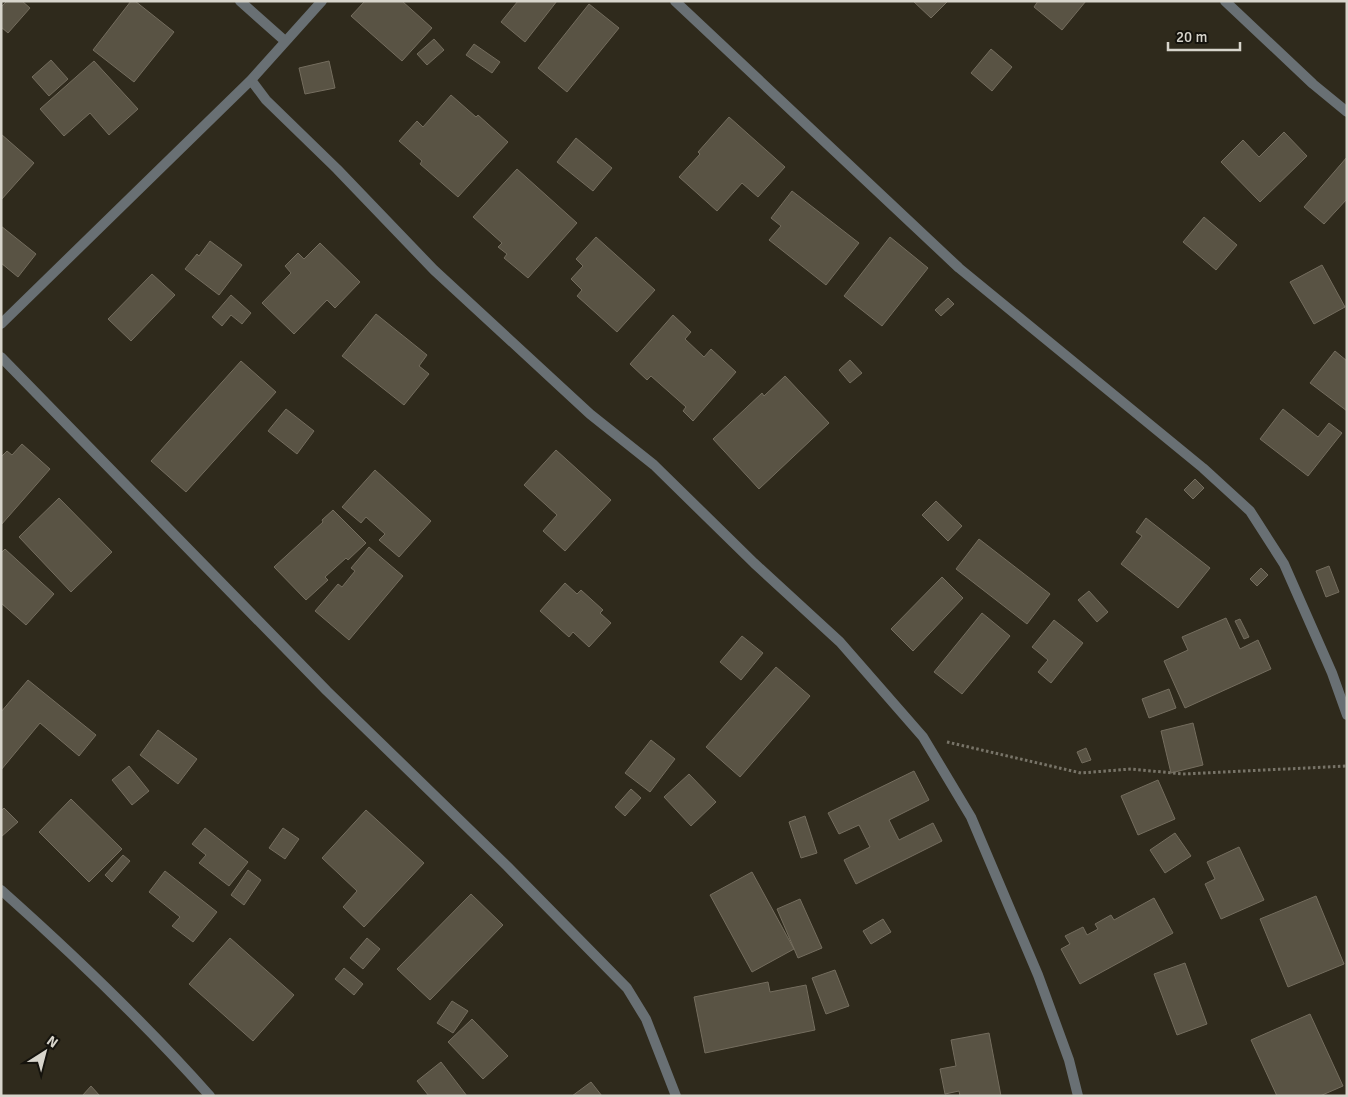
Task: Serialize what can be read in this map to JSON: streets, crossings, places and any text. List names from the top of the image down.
{
  "scale_bar": "20 m",
  "north": "top right"
}
